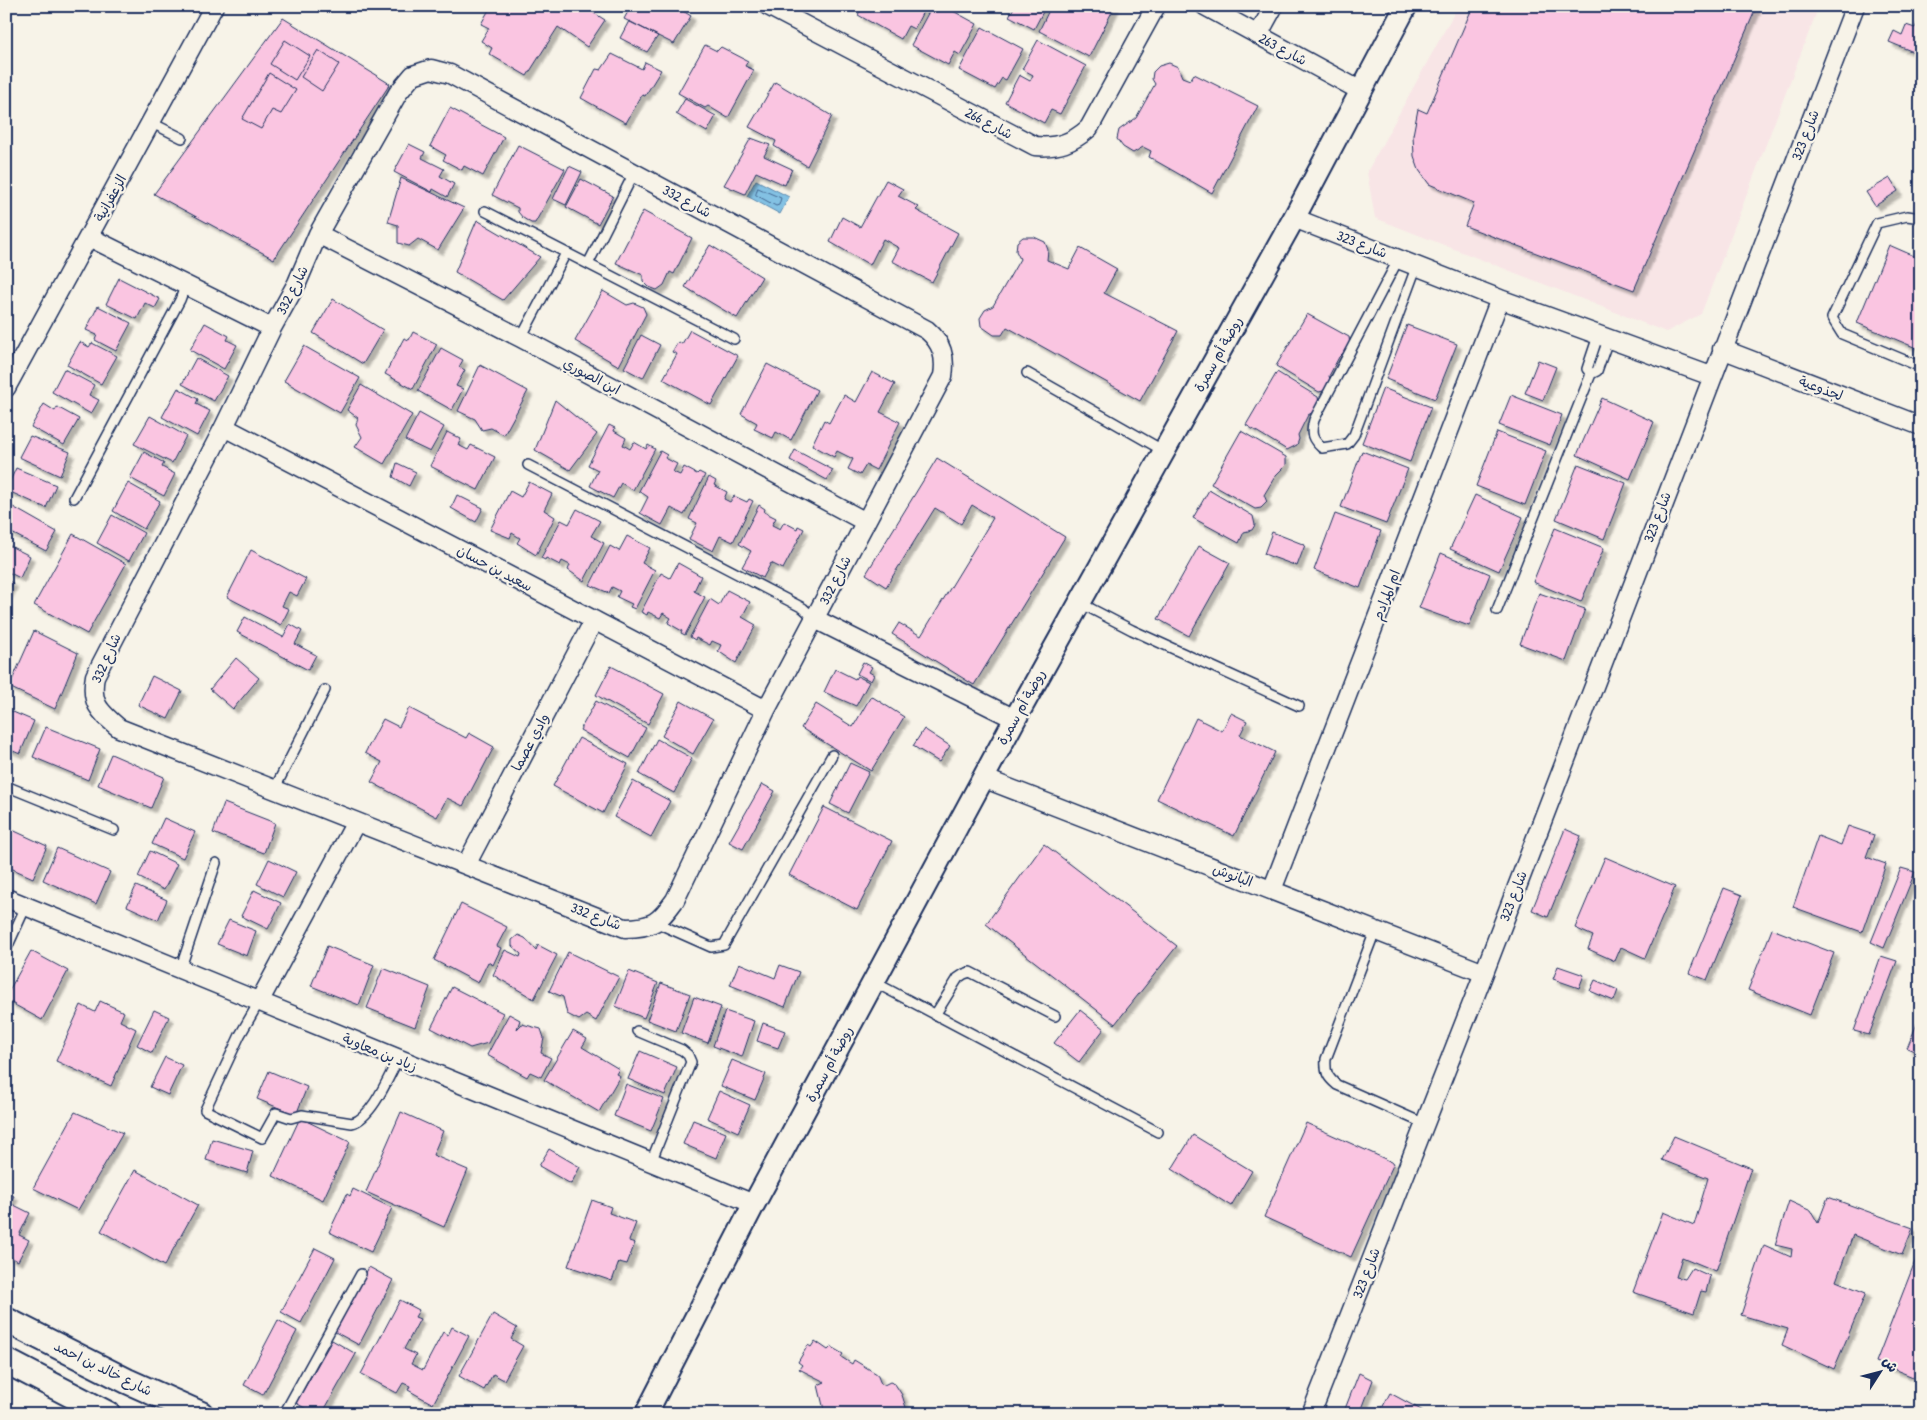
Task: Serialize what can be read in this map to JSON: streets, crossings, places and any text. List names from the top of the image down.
{
  "streets": {
    "main road": ["شارع خالد بن احمد"],
    "street": [
      "شارع 263",
      "شارع 266",
      "شارع 323",
      "الزعفرانية",
      "شارع 332",
      "روضة أم سمرة",
      "ابن الصوري",
      "لجذوعية",
      "سعيد بن حسان",
      "ام المرادم",
      "وادي عصما",
      "البانوش",
      "زياد بن معاوية"
    ]
  },
  "crossings": [
    ["شارع 263", "روضة أم سمرة"],
    ["شارع 323", "روضة أم سمرة"],
    ["شارع 323", "لجذوعية"],
    ["شارع 323", "ام المرادم"],
    ["شارع 323", "البانوش"],
    ["الزعفرانية", "شارع 332"],
    ["شارع 332", "روضة أم سمرة"],
    ["شارع 332", "ابن الصوري"],
    ["شارع 332", "سعيد بن حسان"],
    ["شارع 332", "وادي عصما"],
    ["روضة أم سمرة", "البانوش"],
    ["روضة أم سمرة", "زياد بن معاوية"],
    ["سعيد بن حسان", "وادي عصما"],
    ["ام المرادم", "البانوش"]
  ],
  "north": "top right"
}
